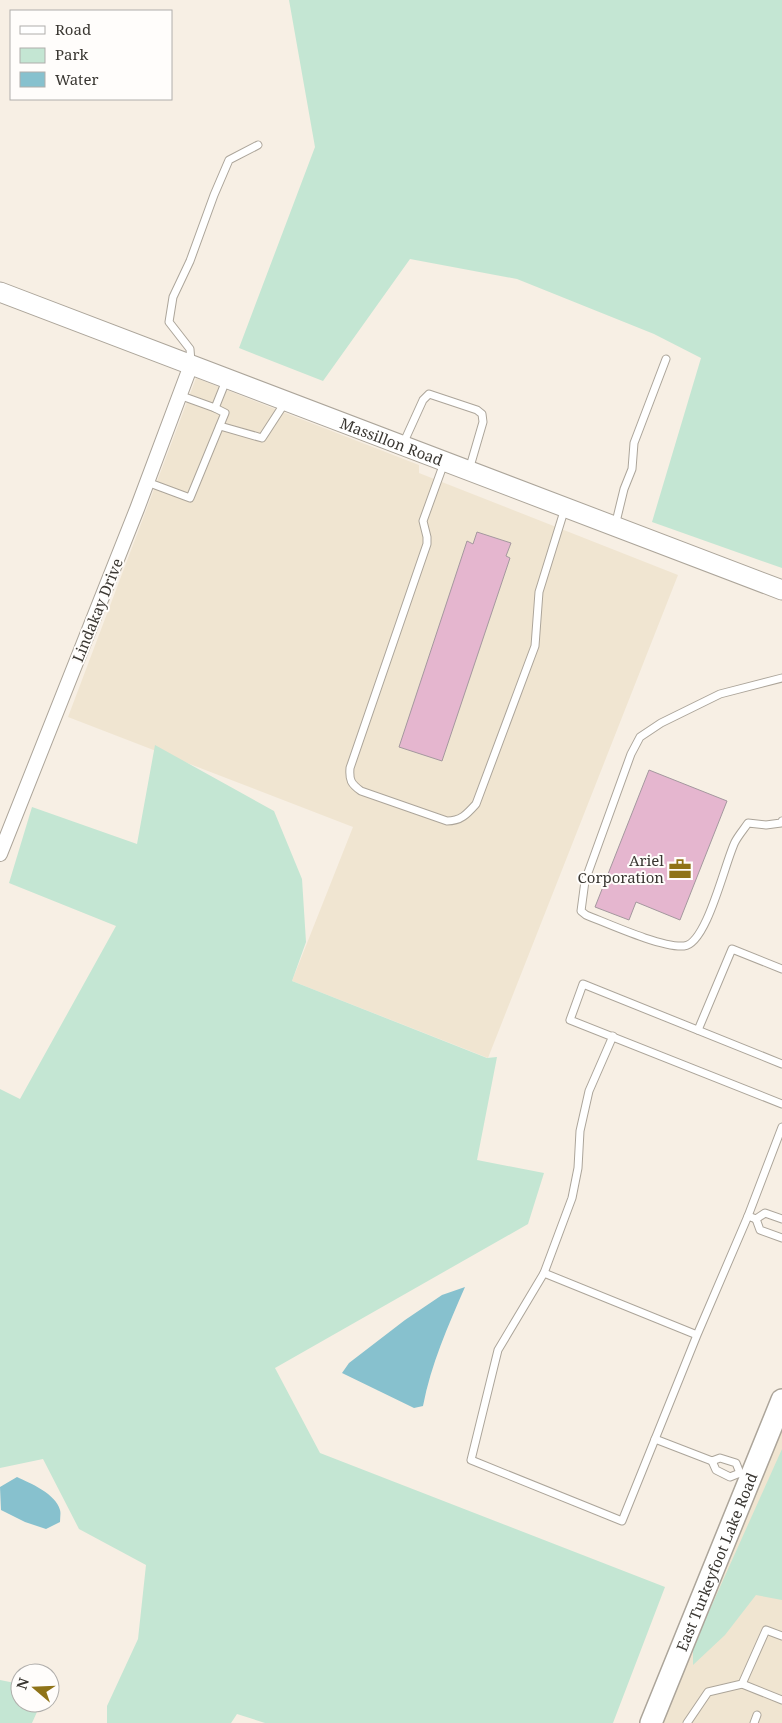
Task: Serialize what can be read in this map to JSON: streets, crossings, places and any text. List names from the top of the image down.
{
  "streets": {
    "main road": ["Massillon Road", "East Turkeyfoot Lake Road"],
    "street": ["Lindakay Drive"]
  },
  "crossings": [
    ["Massillon Road", "Lindakay Drive"]
  ],
  "places": {
    "office": ["Ariel Corporation"]
  },
  "legend": ["Road", "Park", "Water"],
  "north": "left"
}
